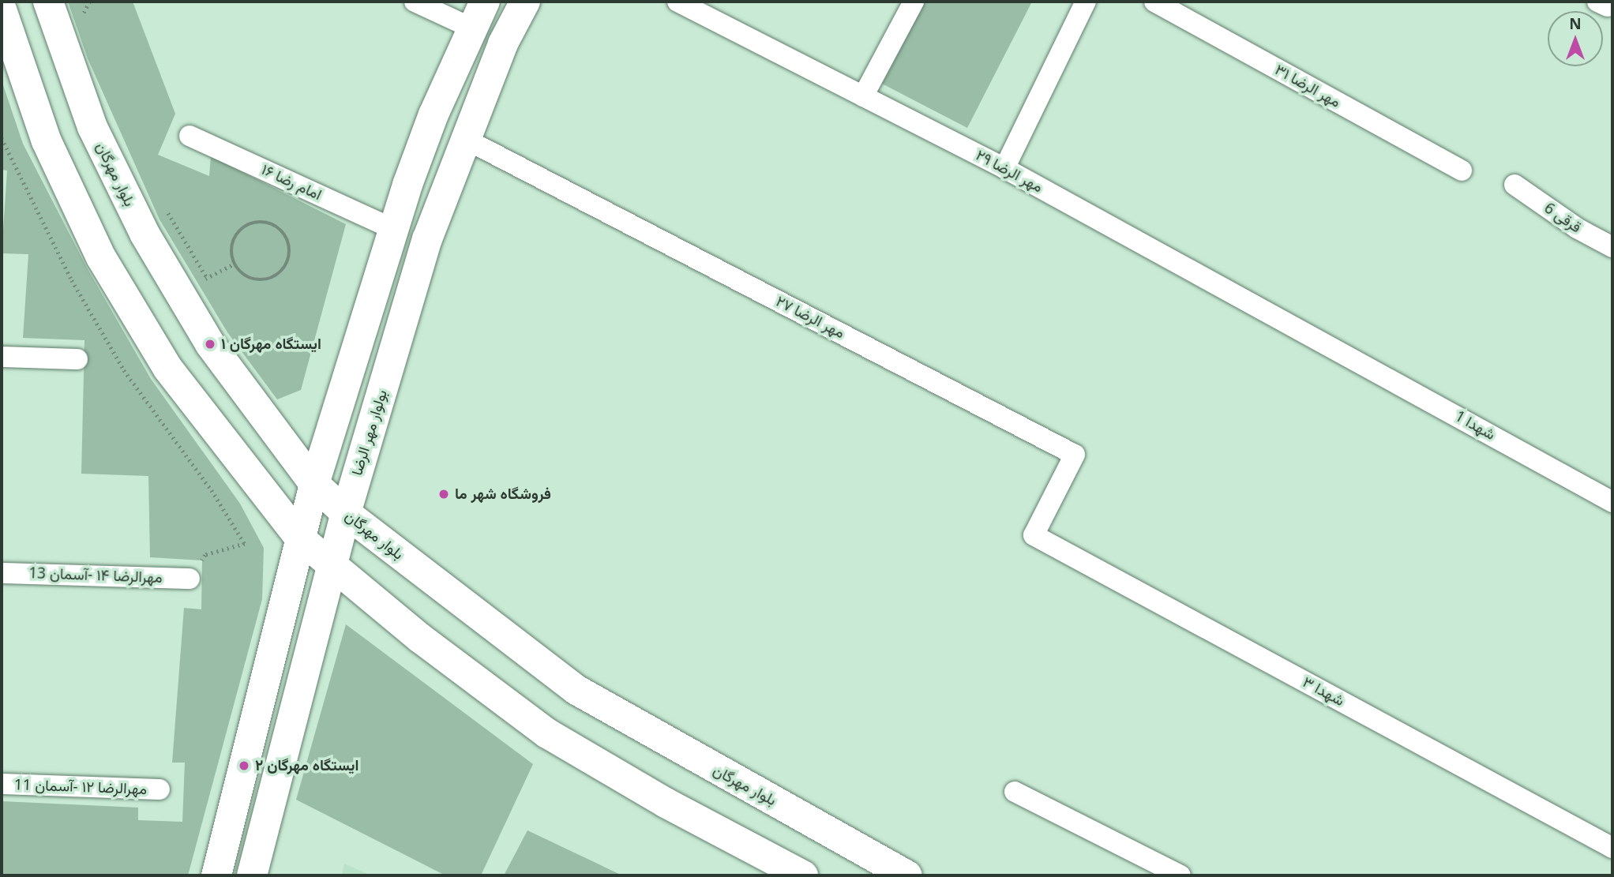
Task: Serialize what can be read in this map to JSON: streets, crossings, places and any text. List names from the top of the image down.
{
  "streets": {
    "street": [
      "مهر الرضا ۳۱",
      "مهر الرضا ۲۹",
      "بلوار مهرگان",
      "امام رضا ۱۶",
      "قرقی 6",
      "مهر الرضا ۲۷",
      "شهدا 1",
      "بولوار مهر الرضا",
      "مهرالرضا ۱۴ -آسمان 13",
      "شهدا ۳",
      "مهرالرضا ۱۲ -آسمان 11"
    ]
  },
  "crossings": [
    ["مهر الرضا ۲۹", "شهدا 1"],
    ["بلوار مهرگان", "بولوار مهر الرضا"],
    ["مهر الرضا ۲۷", "بولوار مهر الرضا"],
    ["مهر الرضا ۲۷", "شهدا ۳"]
  ],
  "places": ["ایستگاه مهرگان ۱", "فروشگاه شهر ما", "ایستگاه مهرگان ۲"],
  "north": "top"
}
